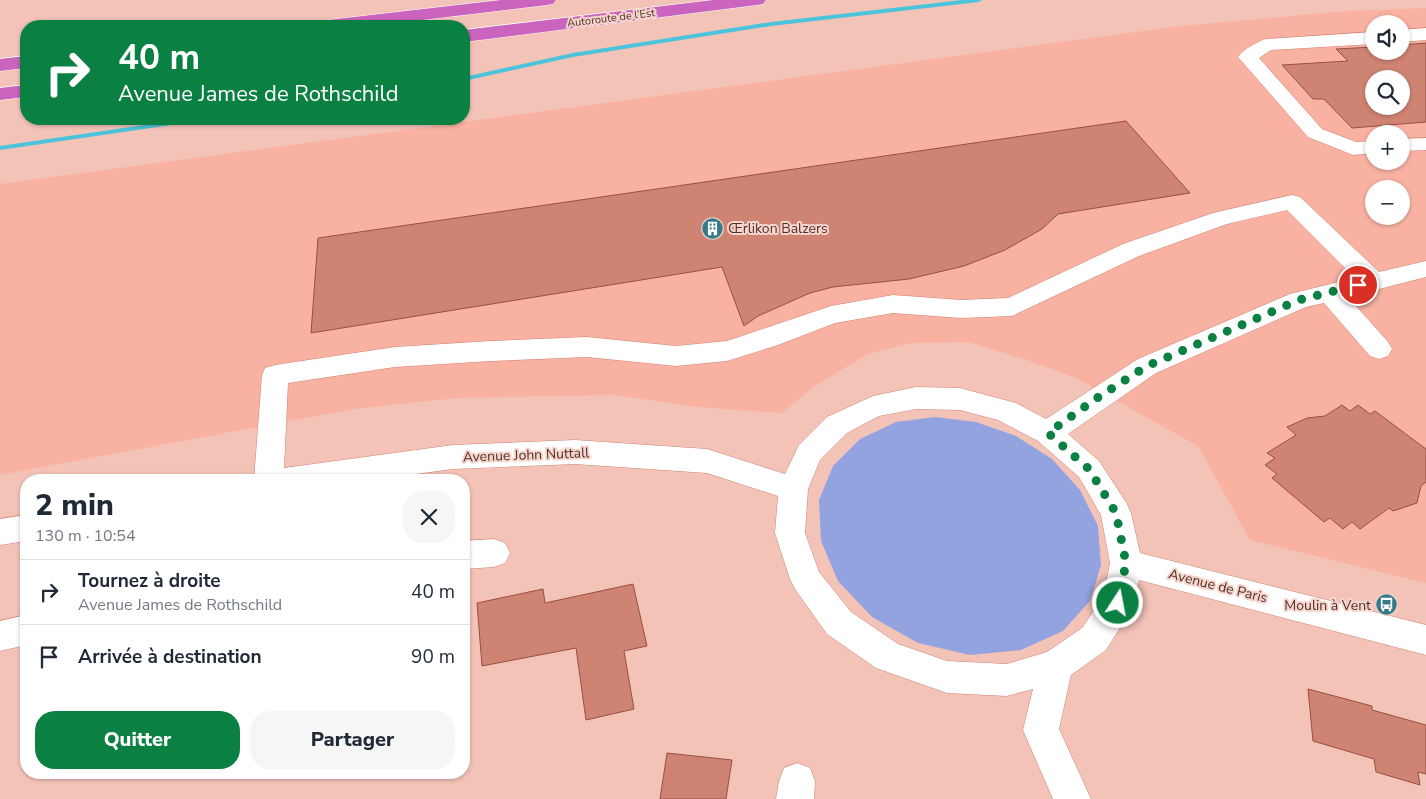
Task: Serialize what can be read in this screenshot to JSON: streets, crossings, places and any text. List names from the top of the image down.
{
  "streets": {
    "highway": ["Autoroute de l’Est"],
    "street": ["Avenue John Nuttall", "Avenue de Paris"]
  },
  "places": {
    "building": ["Œrlikon Balzers"],
    "bus stop": ["Moulin à Vent"]
  },
  "page": {
    "map_buttons": ["+", "−"],
    "turn": ["40 m", "Avenue James de Rothschild"],
    "heading": ["2 min", "130 m · 10:54"],
    "list": [
      {
        "name": "Tournez à droite",
        "note": "Avenue James de Rothschild",
        "value": "40 m"
      },
      {
        "name": "Arrivée à destination",
        "value": "90 m"
      }
    ],
    "buttons": ["Quitter", "Partager"]
  }
}
